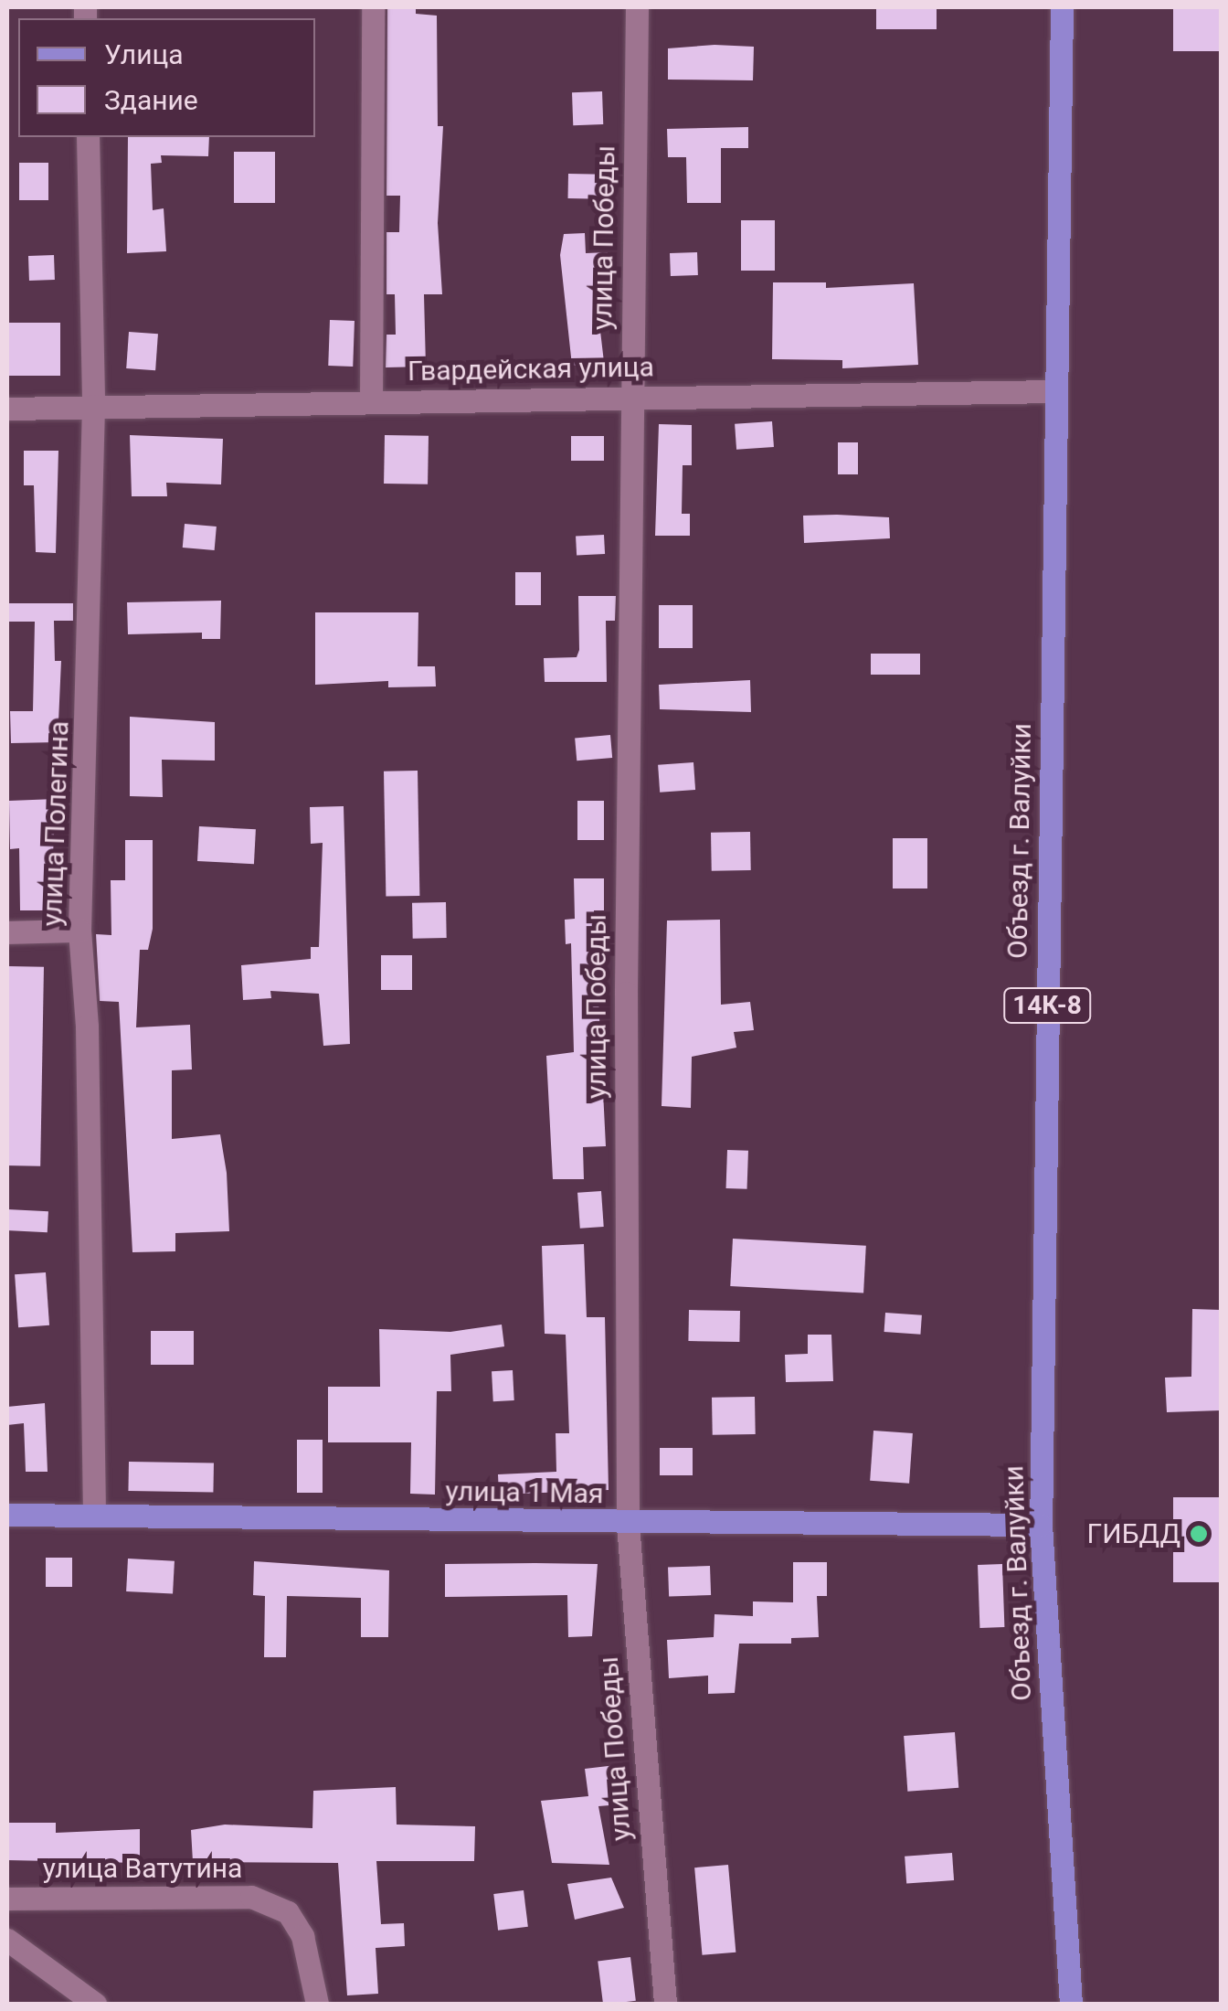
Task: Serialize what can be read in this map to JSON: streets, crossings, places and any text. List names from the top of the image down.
{
  "streets": {
    "main road": ["Объезд г. Валуйки", "14К-8", "улица 1 Мая"],
    "street": [
      "улица Победы",
      "Гвардейская улица",
      "улица Полегина",
      "улица Ватутина"
    ]
  },
  "crossings": [
    ["улица Победы", "Гвардейская улица"],
    ["улица Победы", "улица 1 Мая"],
    ["Гвардейская улица", "улица Полегина"],
    ["Гвардейская улица", "Объезд г. Валуйки"],
    ["улица Полегина", "улица 1 Мая"],
    ["Объезд г. Валуйки", "улица 1 Мая"]
  ],
  "places": ["ГИБДД"],
  "legend": ["Улица", "Здание"]
}
